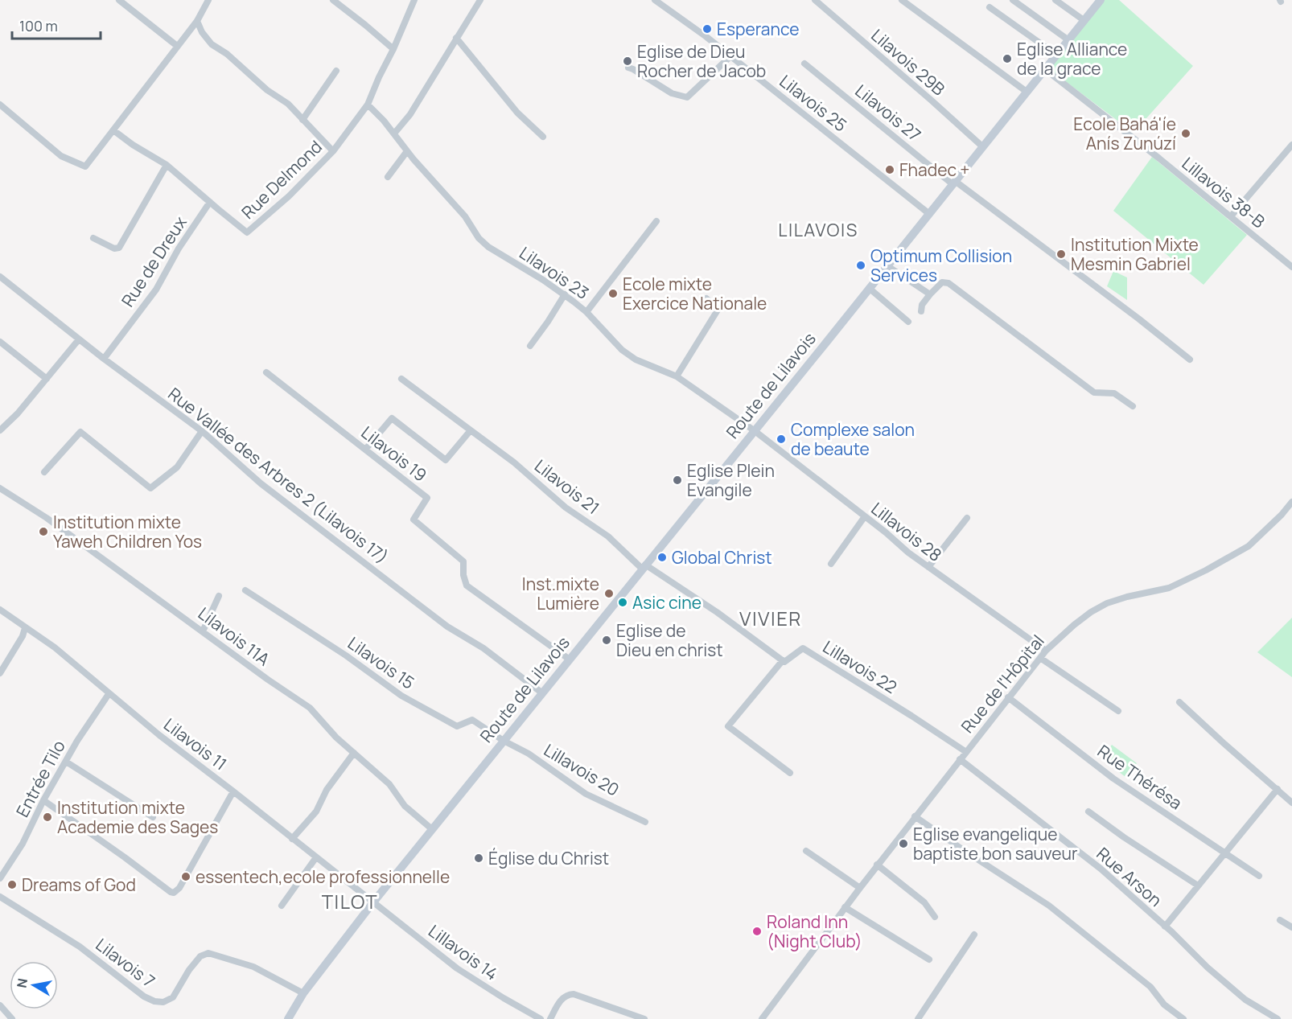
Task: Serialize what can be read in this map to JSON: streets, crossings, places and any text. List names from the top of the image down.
{
  "streets": {
    "main road": ["Route de Lilavois"],
    "street": [
      "Lilavois 29B",
      "Lilavois 25",
      "Lilavois 27",
      "Rue Delmond",
      "Lillavois 38-B",
      "Rue de Dreux",
      "Lilavois 23",
      "Lilavois 19",
      "Rue Vallée des Arbres 2 (Lilavois 17)",
      "Lilavois 21",
      "Lillavois 28",
      "Lilavois 11A",
      "Lilavois 15",
      "Lillavois 22",
      "Rue de l'Hôpital",
      "Lilavois 11",
      "Lillavois 20",
      "Rue Thérésa",
      "Entrée Tilo",
      "Rue Arson",
      "Lillavois 14",
      "Lilavois 7"
    ]
  },
  "crossings": [
    ["Lilavois 29B", "Route de Lilavois"],
    ["Lilavois 25", "Route de Lilavois"],
    ["Lilavois 27", "Route de Lilavois"],
    ["Rue Delmond", "Rue de Dreux"],
    ["Rue Delmond", "Lilavois 23"],
    ["Lillavois 38-B", "Route de Lilavois"],
    ["Rue de Dreux", "Rue Vallée des Arbres 2 (Lilavois 17)"],
    ["Lilavois 23", "Route de Lilavois"],
    ["Lilavois 23", "Lillavois 28"],
    ["Route de Lilavois", "Lilavois 19"],
    ["Route de Lilavois", "Rue Vallée des Arbres 2 (Lilavois 17)"],
    ["Route de Lilavois", "Lilavois 21"],
    ["Route de Lilavois", "Lillavois 28"],
    ["Route de Lilavois", "Lilavois 11A"],
    ["Route de Lilavois", "Lilavois 15"],
    ["Route de Lilavois", "Lilavois 11"],
    ["Route de Lilavois", "Lillavois 20"],
    ["Route de Lilavois", "Lillavois 14"],
    ["Route de Lilavois", "Lilavois 7"],
    ["Lillavois 28", "Rue de l'Hôpital"],
    ["Lilavois 15", "Lillavois 20"],
    ["Lillavois 22", "Rue de l'Hôpital"],
    ["Rue de l'Hôpital", "Rue Thérésa"],
    ["Rue de l'Hôpital", "Rue Arson"],
    ["Lilavois 11", "Entrée Tilo"],
    ["Lilavois 11", "Lillavois 14"]
  ],
  "districts": ["LILAVOIS", "VIVIER", "TILOT"],
  "places": [
    "Esperance",
    "Eglise Alliance de la grace",
    "Eglise de Dieu Rocher de Jacob",
    "Ecole Bahá'íe Anís Zunúzí",
    "Fhadec +",
    "Institution Mixte Mesmin Gabriel",
    "Optimum Collision Services",
    "Ecole mixte Exercice Nationale",
    "Complexe salon de beaute",
    "Eglise Plein Evangile",
    "Institution mixte Yaweh Children Yos",
    "Global Christ",
    "Inst.mixte Lumière",
    "Asic cine",
    "Eglise de Dieu en christ",
    "Institution mixte Academie des Sages",
    "Eglise evangelique baptiste bon sauveur",
    "Église du Christ",
    "essentech,ecole professionnelle",
    "Dreams of God",
    "Roland Inn (Night Club)"
  ],
  "scale_bar": "100 m",
  "north": "left"
}
